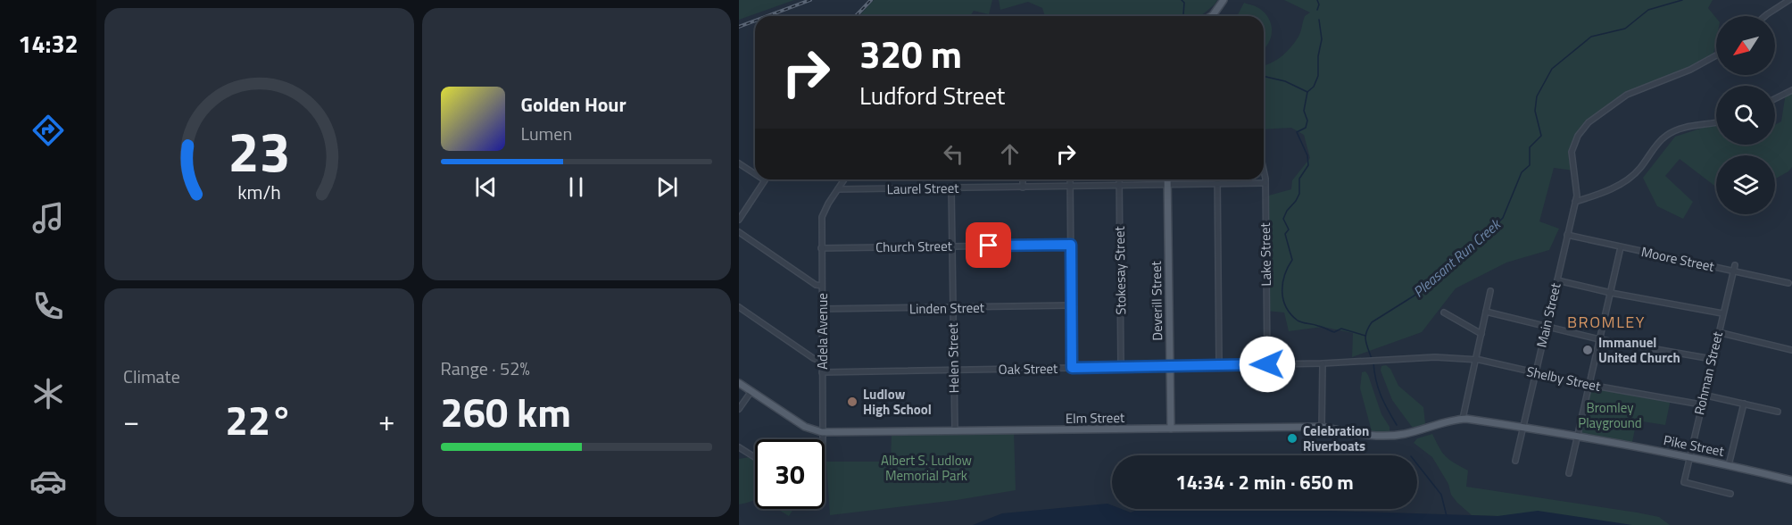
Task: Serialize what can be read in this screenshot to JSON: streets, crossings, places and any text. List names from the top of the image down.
{
  "streets": {
    "main road": ["Deverill Street", "Elm Street", "Pike Street"],
    "street": [
      "Laurel Street",
      "Church Street",
      "Lake Street",
      "Moore Street",
      "Stokesay Street",
      "Linden Street",
      "Main Street",
      "Adela Avenue",
      "Helen Street",
      "Oak Street",
      "Rohman Street",
      "Shelby Street"
    ]
  },
  "crossings": [
    ["Laurel Street", "Lake Street"],
    ["Laurel Street", "Stokesay Street"],
    ["Laurel Street", "Deverill Street"],
    ["Laurel Street", "Adela Avenue"],
    ["Laurel Street", "Helen Street"],
    ["Church Street", "Adela Avenue"],
    ["Church Street", "Helen Street"],
    ["Lake Street", "Oak Street"],
    ["Moore Street", "Main Street"],
    ["Moore Street", "Rohman Street"],
    ["Stokesay Street", "Oak Street"],
    ["Deverill Street", "Oak Street"],
    ["Deverill Street", "Elm Street"],
    ["Linden Street", "Adela Avenue"],
    ["Linden Street", "Helen Street"],
    ["Main Street", "Shelby Street"],
    ["Main Street", "Pike Street"],
    ["Adela Avenue", "Oak Street"],
    ["Adela Avenue", "Elm Street"],
    ["Helen Street", "Oak Street"],
    ["Helen Street", "Elm Street"],
    ["Oak Street", "Shelby Street"],
    ["Rohman Street", "Shelby Street"],
    ["Rohman Street", "Pike Street"],
    ["Elm Street", "Pike Street"]
  ],
  "districts": ["BROMLEY"],
  "water": ["Pleasant Run Creek"],
  "parks": ["Bromley Playground", "Albert S. Ludlow Memorial Park"],
  "places": ["Immanuel United Church", "Ludlow High School", "Celebration Riverboats"],
  "north": "bottom left",
  "page": {
    "tabs": "14:32",
    "turn": ["320 m", "Ludford Street"],
    "song": ["Golden Hour", "Lumen"],
    "tile": [
      "Climate",
      ["Range · 52%", "260 km"]
    ],
    "heat": ["−", "22°", "+"],
    "limit": "30",
    "trip": "14:34 · 2 min · 650 m",
    "gauge": ["23", "km/h"]
  }
}
